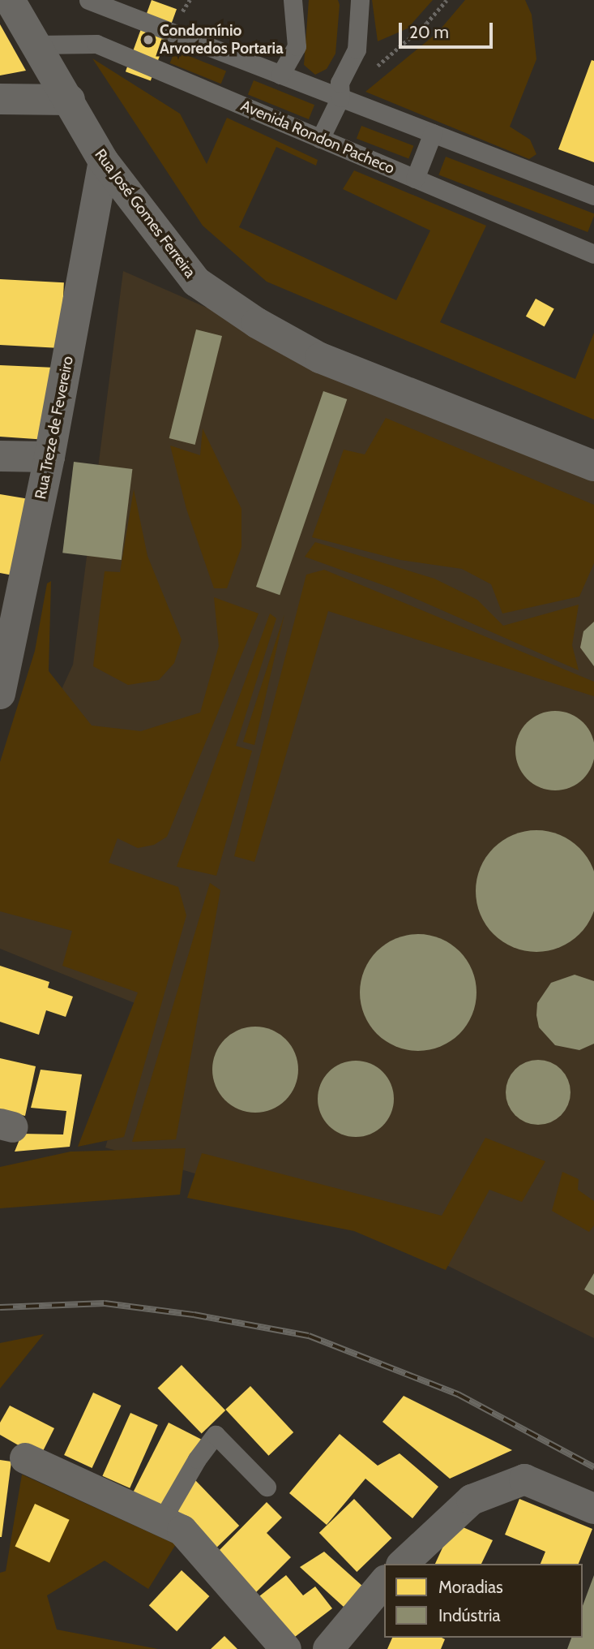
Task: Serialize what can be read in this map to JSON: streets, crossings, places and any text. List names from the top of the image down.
{
  "streets": {
    "street": ["Rua José Gomes Ferreira", "Rua Treze de Fevereiro"],
    "lane": ["Avenida Rondon Pacheco"]
  },
  "crossings": [
    ["Avenida Rondon Pacheco", "Rua José Gomes Ferreira"],
    ["Rua José Gomes Ferreira", "Rua Treze de Fevereiro"]
  ],
  "places": ["Condomínio Arvoredos Portaria"],
  "legend": ["Moradias", "Indústria"],
  "scale_bar": "20 m"
}
